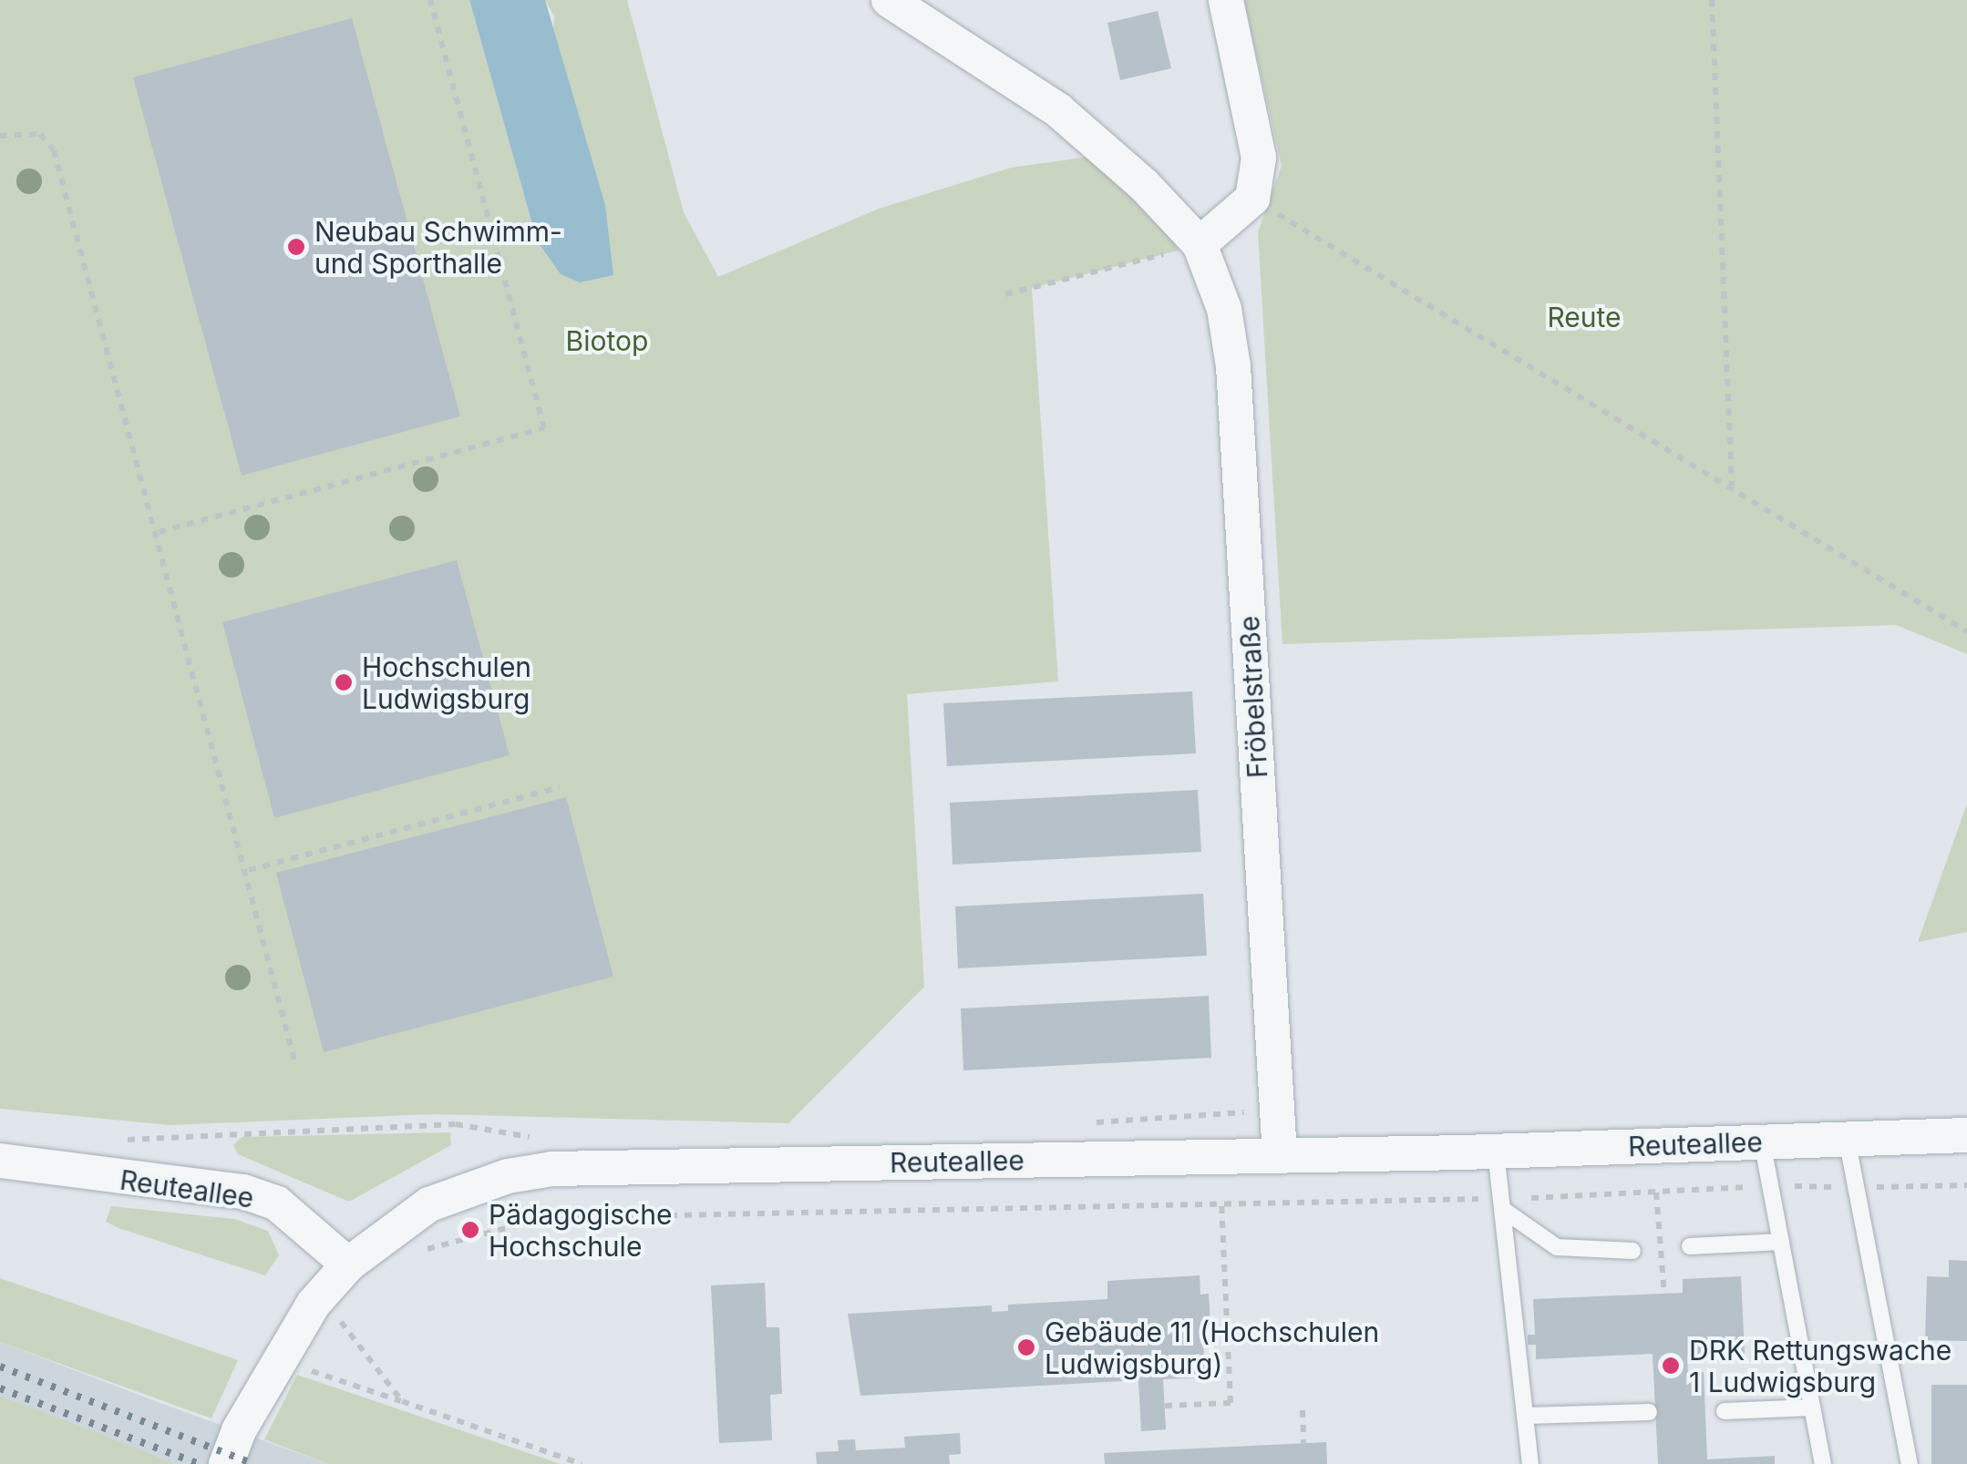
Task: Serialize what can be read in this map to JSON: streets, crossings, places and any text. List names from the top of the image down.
{
  "streets": {
    "street": ["Fröbelstraße", "Reuteallee"]
  },
  "crossings": [
    ["Fröbelstraße", "Reuteallee"]
  ],
  "parks": ["Reute", "Biotop"],
  "places": [
    "Neubau Schwimm- und Sporthalle",
    "Hochschulen Ludwigsburg",
    "Pädagogische Hochschule",
    "Gebäude 11 (Hochschulen Ludwigsburg)",
    "DRK Rettungswache 1 Ludwigsburg"
  ]
}
